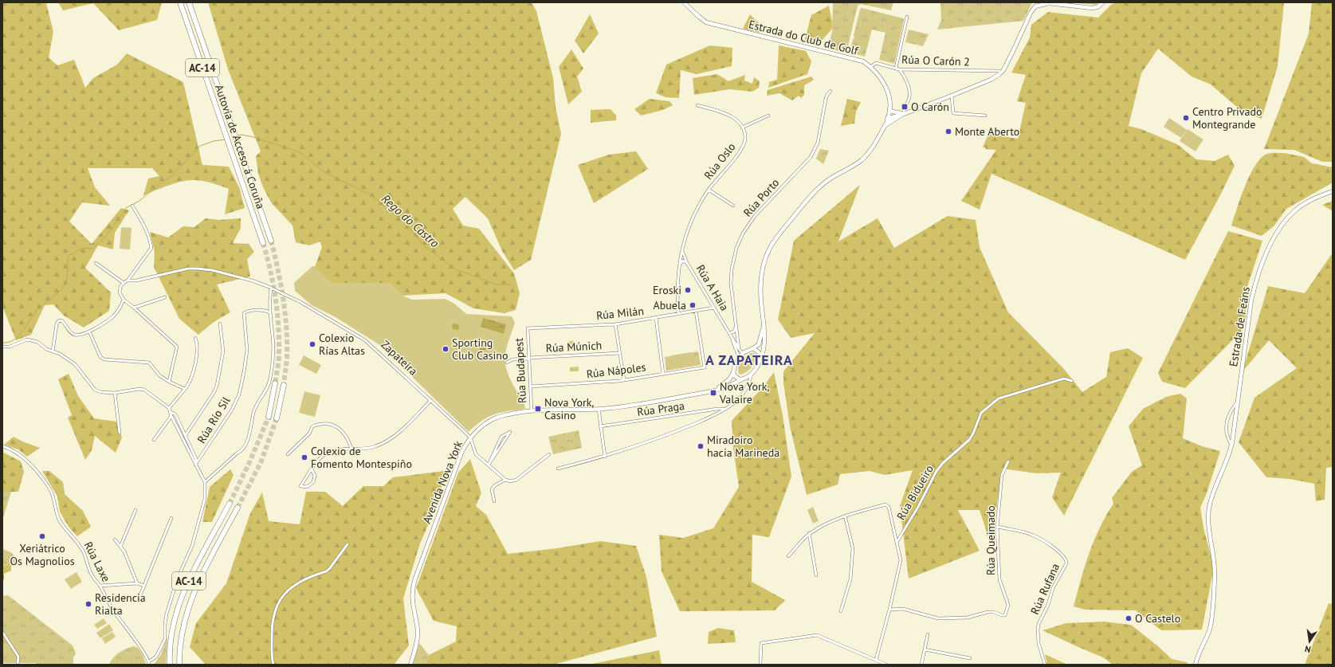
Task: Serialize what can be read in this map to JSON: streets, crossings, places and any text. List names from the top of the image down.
{
  "streets": {
    "highway": ["AC-14", "Autovía de Acceso á Coruña"],
    "street": [
      "Estrada do Club de Golf",
      "Rúa O Carón 2",
      "Rúa Oslo",
      "Rúa Porto",
      "Rúa A Haia",
      "Rúa Milán",
      "Estrada de Feáns",
      "Rúa Múnich",
      "Zapateira",
      "Rúa Budapest",
      "Rúa Nápoles",
      "Rúa Praga",
      "Rúa Río Sil",
      "Avenida Nova York",
      "Rúa Bidueiro",
      "Rúa Queimado",
      "Rúa Laxe",
      "Rúa Rufana"
    ]
  },
  "crossings": [
    ["Estrada do Club de Golf", "Rúa O Carón 2"],
    ["Rúa Oslo", "Rúa A Haia"],
    ["Rúa Oslo", "Rúa Milán"],
    ["Rúa Porto", "Rúa A Haia"],
    ["Rúa A Haia", "Rúa Milán"],
    ["Rúa A Haia", "Avenida Nova York"],
    ["Rúa Milán", "Rúa Budapest"],
    ["Rúa Milán", "Rúa Nápoles"],
    ["Rúa Múnich", "Rúa Budapest"],
    ["Zapateira", "Avenida Nova York"],
    ["Rúa Budapest", "Rúa Nápoles"],
    ["Rúa Budapest", "Avenida Nova York"],
    ["Rúa Queimado", "Rúa Rufana"]
  ],
  "districts": ["A ZAPATEIRA"],
  "water": ["Rego do Castro"],
  "places": {
    "transit": ["O Carón", "Nova York, Valaire", "Nova York, Casino"],
    "other": [
      "Centro Privado Montegrande",
      "Monte Aberto",
      "Eroski",
      "Abuela",
      "Colexio Rías Altas",
      "Sporting Club Casino",
      "Miradoiro hacia Marineda",
      "Colexio de Fomento Montespiño",
      "Xeriátrico Os Magnolios",
      "Residencia Rialta",
      "O Castelo"
    ]
  },
  "north": "bottom"
}
